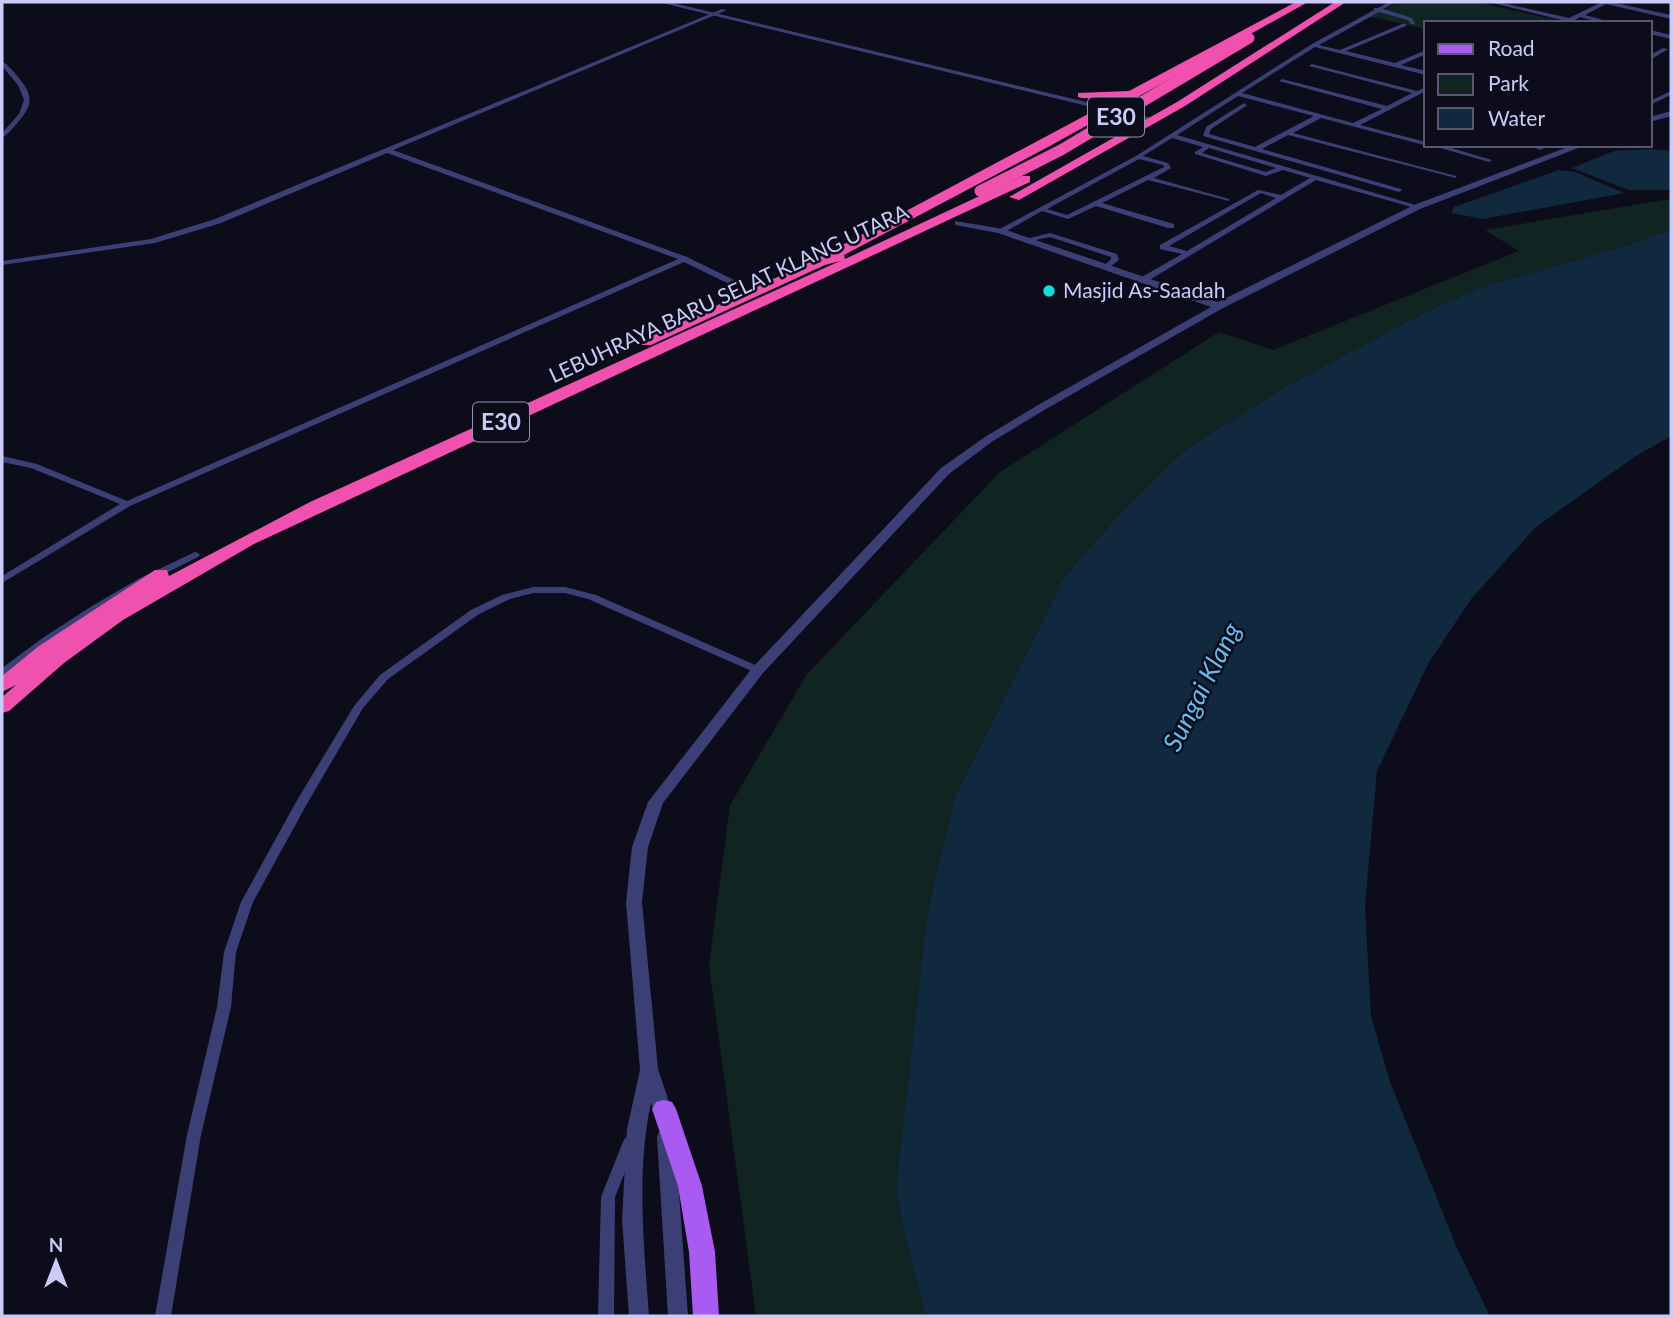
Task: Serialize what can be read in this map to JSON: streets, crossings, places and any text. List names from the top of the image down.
{
  "streets": {
    "highway": ["E30", "LEBUHRAYA BARU SELAT KLANG UTARA"]
  },
  "water": ["Sungai Klang"],
  "places": ["Masjid As-Saadah"],
  "legend": ["Road", "Park", "Water"],
  "north": "top"
}
